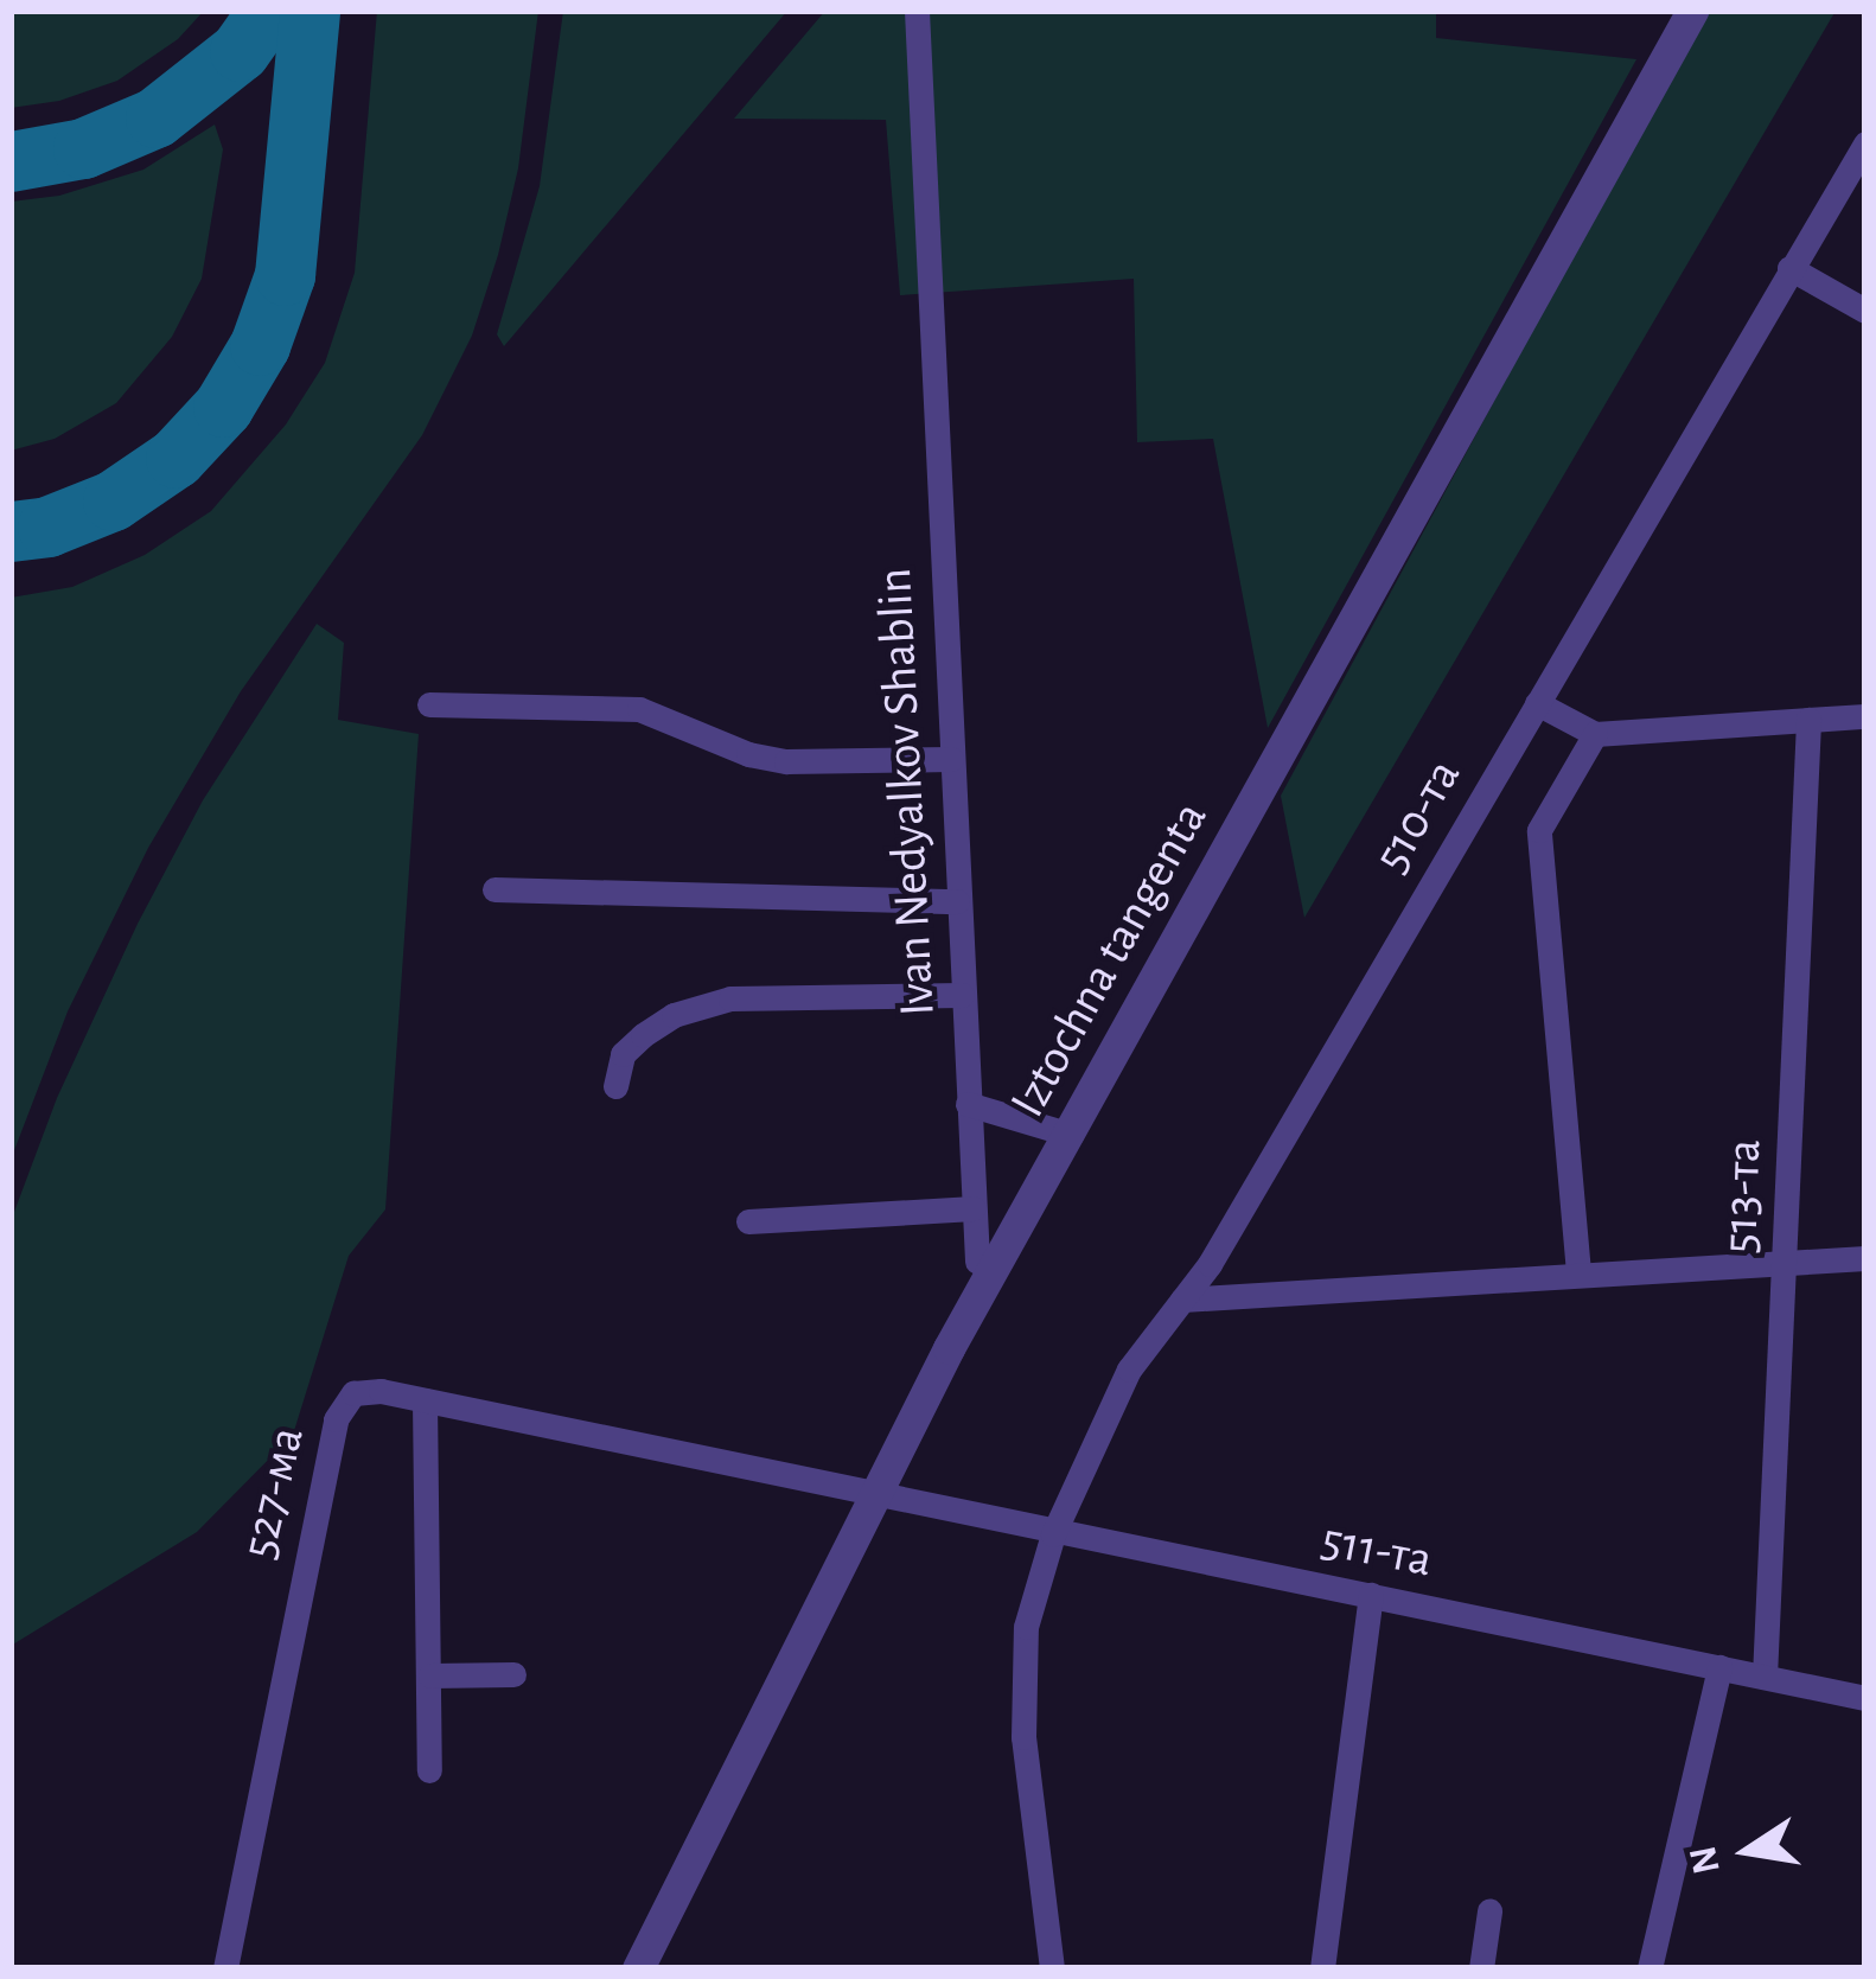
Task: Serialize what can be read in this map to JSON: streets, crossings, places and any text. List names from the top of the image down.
{
  "streets": {
    "street": [
      "Ivan Nedyalkov Shablin",
      "510-та",
      "Iztochna tangenta",
      "513-та",
      "527-ма",
      "511-та"
    ]
  },
  "crossings": [
    ["510-та", "511-та"],
    ["Iztochna tangenta", "527-ма"],
    ["Iztochna tangenta", "511-та"],
    ["513-та", "511-та"],
    ["527-ма", "511-та"]
  ],
  "north": "left"
}
